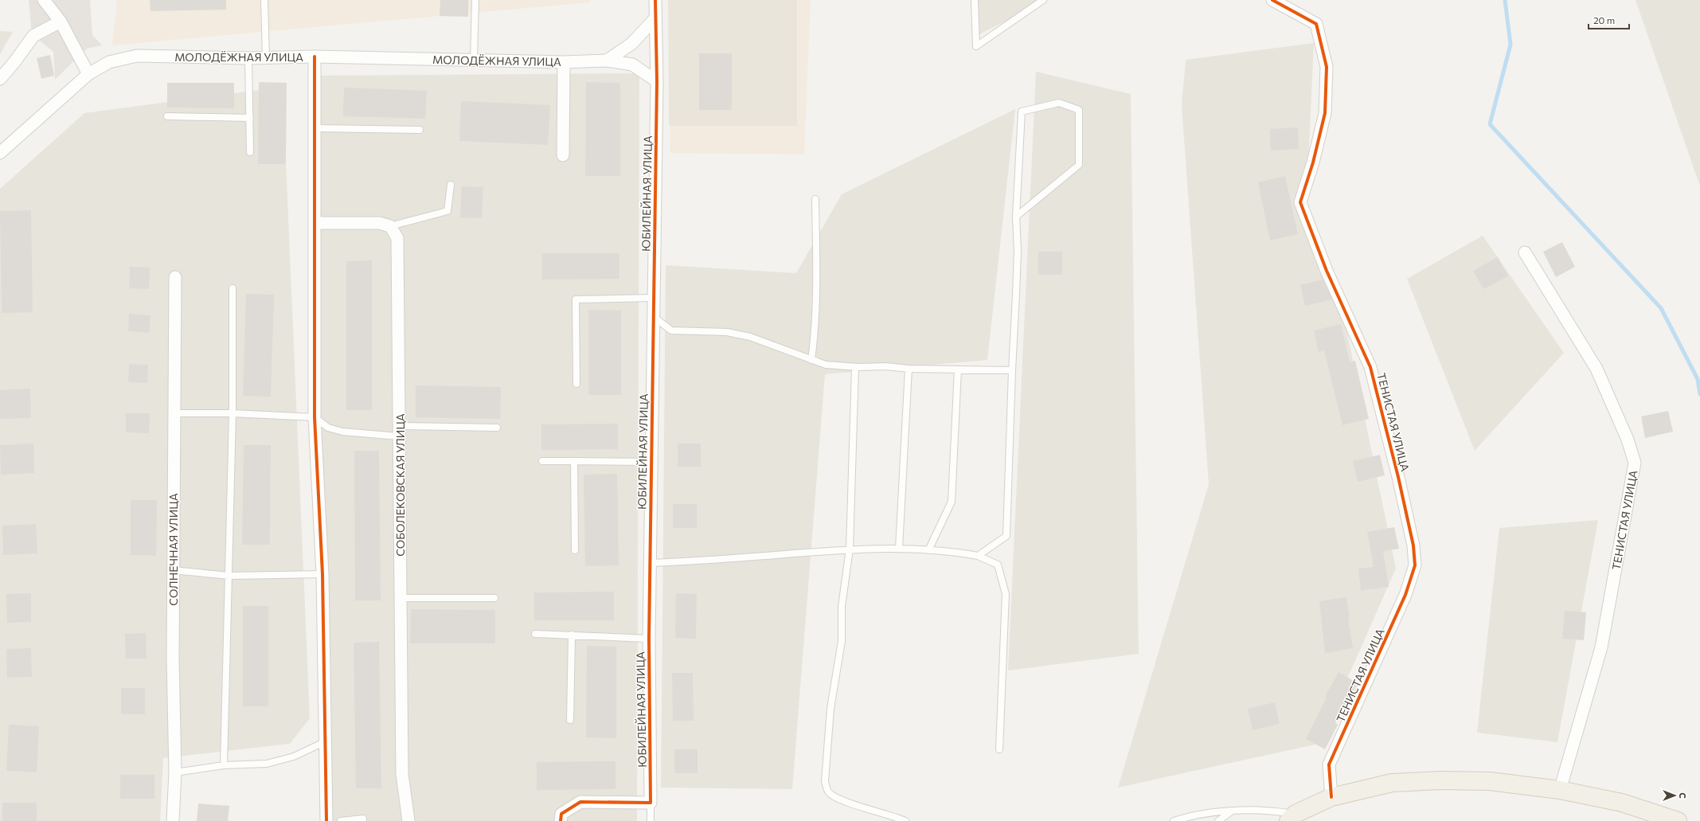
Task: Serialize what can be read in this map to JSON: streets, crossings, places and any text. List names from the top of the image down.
{
  "streets": {
    "street": [
      "МОЛОДЁЖНАЯ УЛИЦА",
      "ЮБИЛЕЙНАЯ УЛИЦА",
      "ТЕНИСТАЯ УЛИЦА",
      "СОБОЛЕКОВСКАЯ УЛИЦА",
      "СОЛНЕЧНАЯ УЛИЦА"
    ]
  },
  "crossings": [
    ["МОЛОДЁЖНАЯ УЛИЦА", "ЮБИЛЕЙНАЯ УЛИЦА"]
  ],
  "scale_bar": "20 m",
  "north": "right"
}
